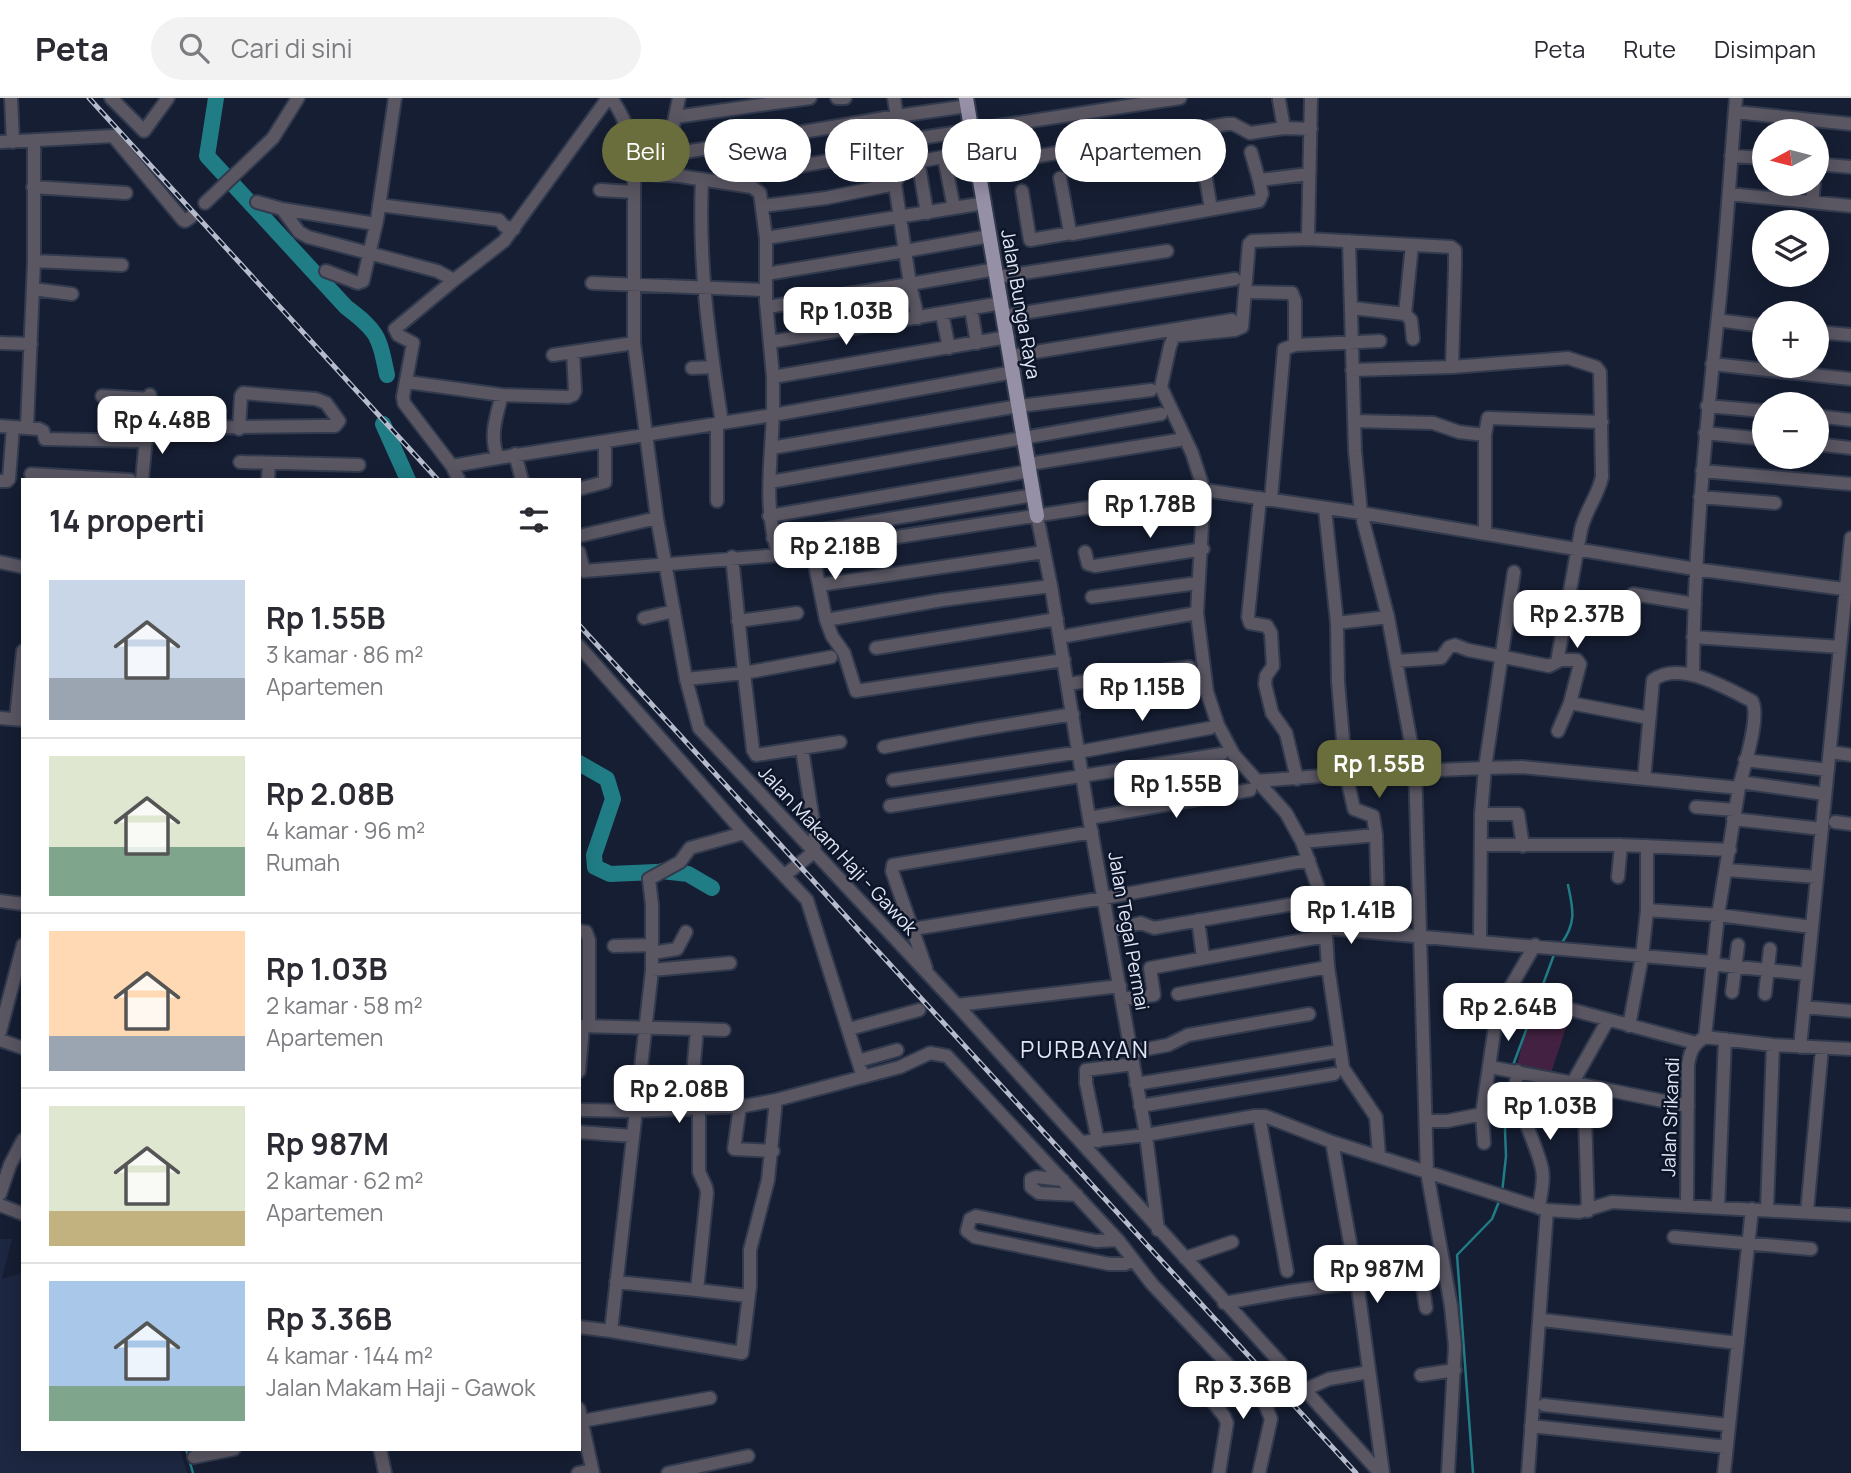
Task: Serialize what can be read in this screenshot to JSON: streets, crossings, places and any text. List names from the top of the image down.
{
  "streets": {
    "main road": ["Jalan Bunga Raya"],
    "street": ["Jalan Makam Haji - Gawok", "Jalan Tegal Permai", "Jalan Srikandi"]
  },
  "crossings": [
    ["Jalan Bunga Raya", "Jalan Tegal Permai"],
    ["Jalan Makam Haji - Gawok", "Jalan Tegal Permai"]
  ],
  "districts": ["PURBAYAN"],
  "north": "left",
  "page": {
    "header": "Peta",
    "search": "Cari di sini",
    "nav": ["Peta", "Rute", "Disimpan"],
    "map_buttons": ["+", "−"],
    "chip": [
      "Beli",
      "Sewa",
      "Filter",
      "Baru",
      "Apartemen"
    ],
    "price": [
      "Rp 1.03B",
      "Rp 4.48B",
      "Rp 1.78B",
      "Rp 2.18B",
      "Rp 2.37B",
      "Rp 1.15B",
      "Rp 1.55B",
      "Rp 1.55B",
      "Rp 1.41B",
      "Rp 2.64B",
      "Rp 2.08B",
      "Rp 1.03B",
      "Rp 987M",
      "Rp 3.36B"
    ],
    "heading": "14 properti",
    "list": [
      {
        "name": "Rp 1.55B",
        "note": "3 kamar · 86 m² · Apartemen"
      },
      {
        "name": "Rp 2.08B",
        "note": "4 kamar · 96 m² · Rumah"
      },
      {
        "name": "Rp 1.03B",
        "note": "2 kamar · 58 m² · Apartemen"
      },
      {
        "name": "Rp 987M",
        "note": "2 kamar · 62 m² · Apartemen"
      },
      {
        "name": "Rp 3.36B",
        "note": "4 kamar · 144 m² · Jalan Makam Haji - Gawok"
      }
    ]
  }
}
